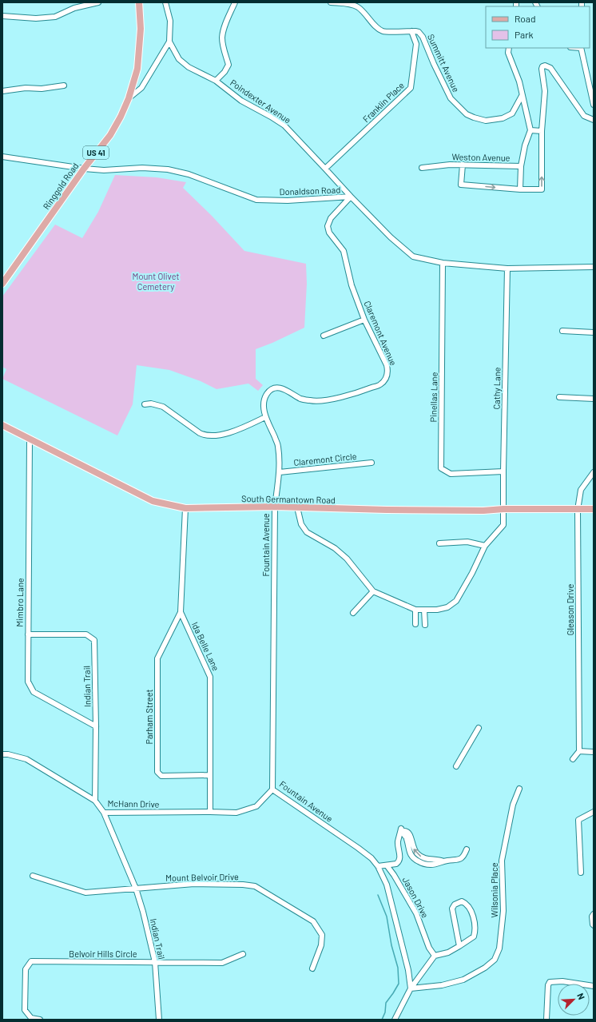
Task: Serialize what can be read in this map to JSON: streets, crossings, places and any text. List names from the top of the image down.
{
  "streets": {
    "main road": ["US 41", "Ringgold Road", "South Germantown Road"],
    "street": [
      "Summitt Avenue",
      "Poindexter Avenue",
      "Franklin Place",
      "Weston Avenue",
      "Donaldson Road",
      "Claremont Avenue",
      "Cathy Lane",
      "Pinellas Lane",
      "Claremont Circle",
      "Fountain Avenue",
      "Mimbro Lane",
      "Gleason Drive",
      "Ida Belle Lane",
      "Indian Trail",
      "Parham Street",
      "McHann Drive",
      "Mount Belvoir Drive",
      "Wilsonia Place",
      "Jason Drive",
      "Belvoir Hills Circle"
    ]
  },
  "crossings": [
    ["Summitt Avenue", "Franklin Place"],
    ["Poindexter Avenue", "Franklin Place"],
    ["Poindexter Avenue", "Donaldson Road"],
    ["Poindexter Avenue", "Claremont Avenue"],
    ["Ringgold Road", "Donaldson Road"],
    ["Donaldson Road", "Claremont Avenue"],
    ["Donaldson Road", "Cathy Lane"],
    ["Donaldson Road", "Pinellas Lane"],
    ["Claremont Avenue", "Claremont Circle"],
    ["Claremont Avenue", "South Germantown Road"],
    ["Claremont Avenue", "Fountain Avenue"],
    ["Cathy Lane", "Pinellas Lane"],
    ["Cathy Lane", "South Germantown Road"],
    ["South Germantown Road", "Fountain Avenue"],
    ["South Germantown Road", "Mimbro Lane"],
    ["South Germantown Road", "Gleason Drive"],
    ["South Germantown Road", "Ida Belle Lane"],
    ["Fountain Avenue", "McHann Drive"],
    ["Fountain Avenue", "Wilsonia Place"],
    ["Mimbro Lane", "Indian Trail"],
    ["Ida Belle Lane", "Parham Street"],
    ["Ida Belle Lane", "McHann Drive"],
    ["Indian Trail", "McHann Drive"],
    ["Indian Trail", "Mount Belvoir Drive"],
    ["Indian Trail", "Belvoir Hills Circle"]
  ],
  "parks": ["Mount Olivet Cemetery"],
  "legend": ["Road", "Park"],
  "north": "top right"
}
